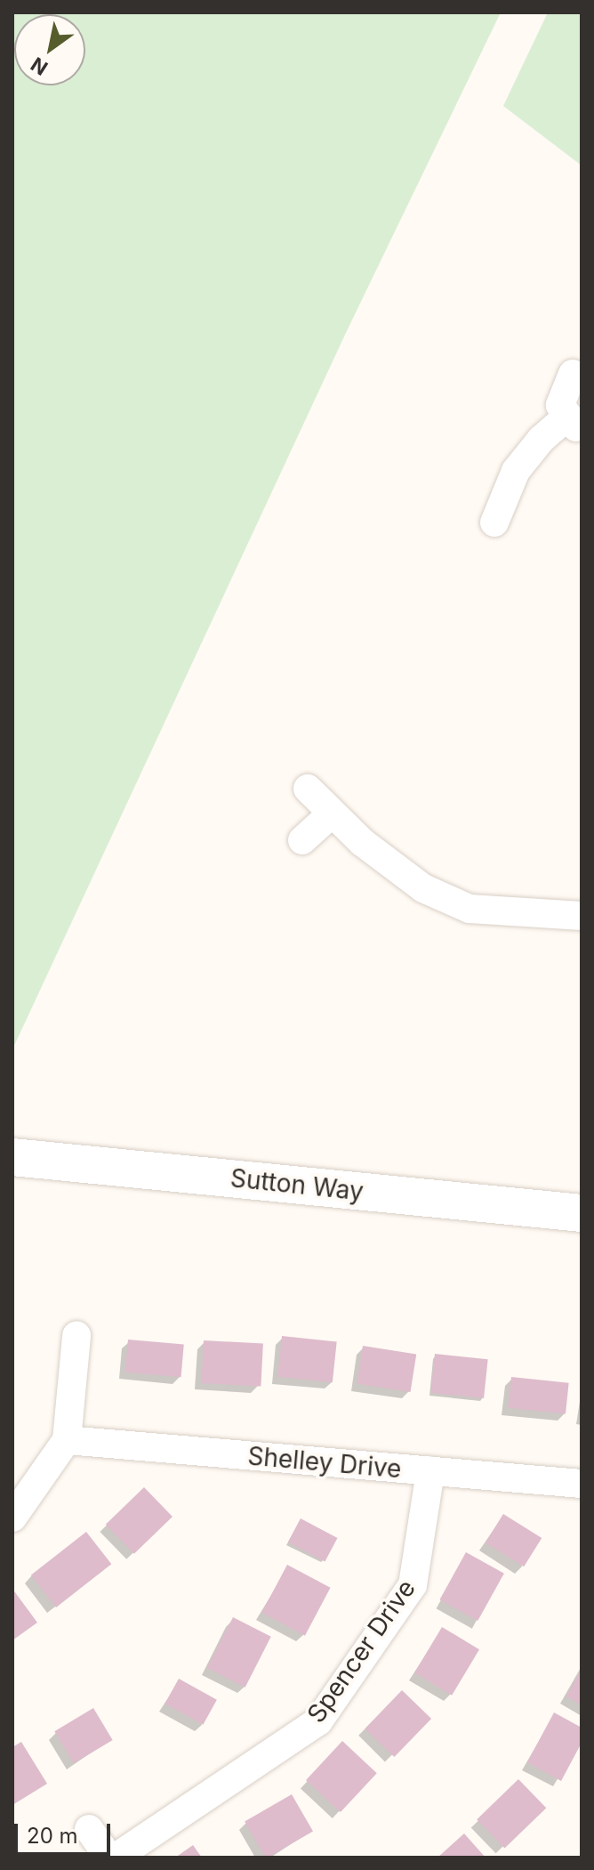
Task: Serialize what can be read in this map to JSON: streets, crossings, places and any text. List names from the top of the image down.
{
  "streets": {
    "street": ["Sutton Way", "Shelley Drive", "Spencer Drive"]
  },
  "crossings": [
    ["Shelley Drive", "Spencer Drive"]
  ],
  "scale_bar": "20 m",
  "north": "bottom left"
}
